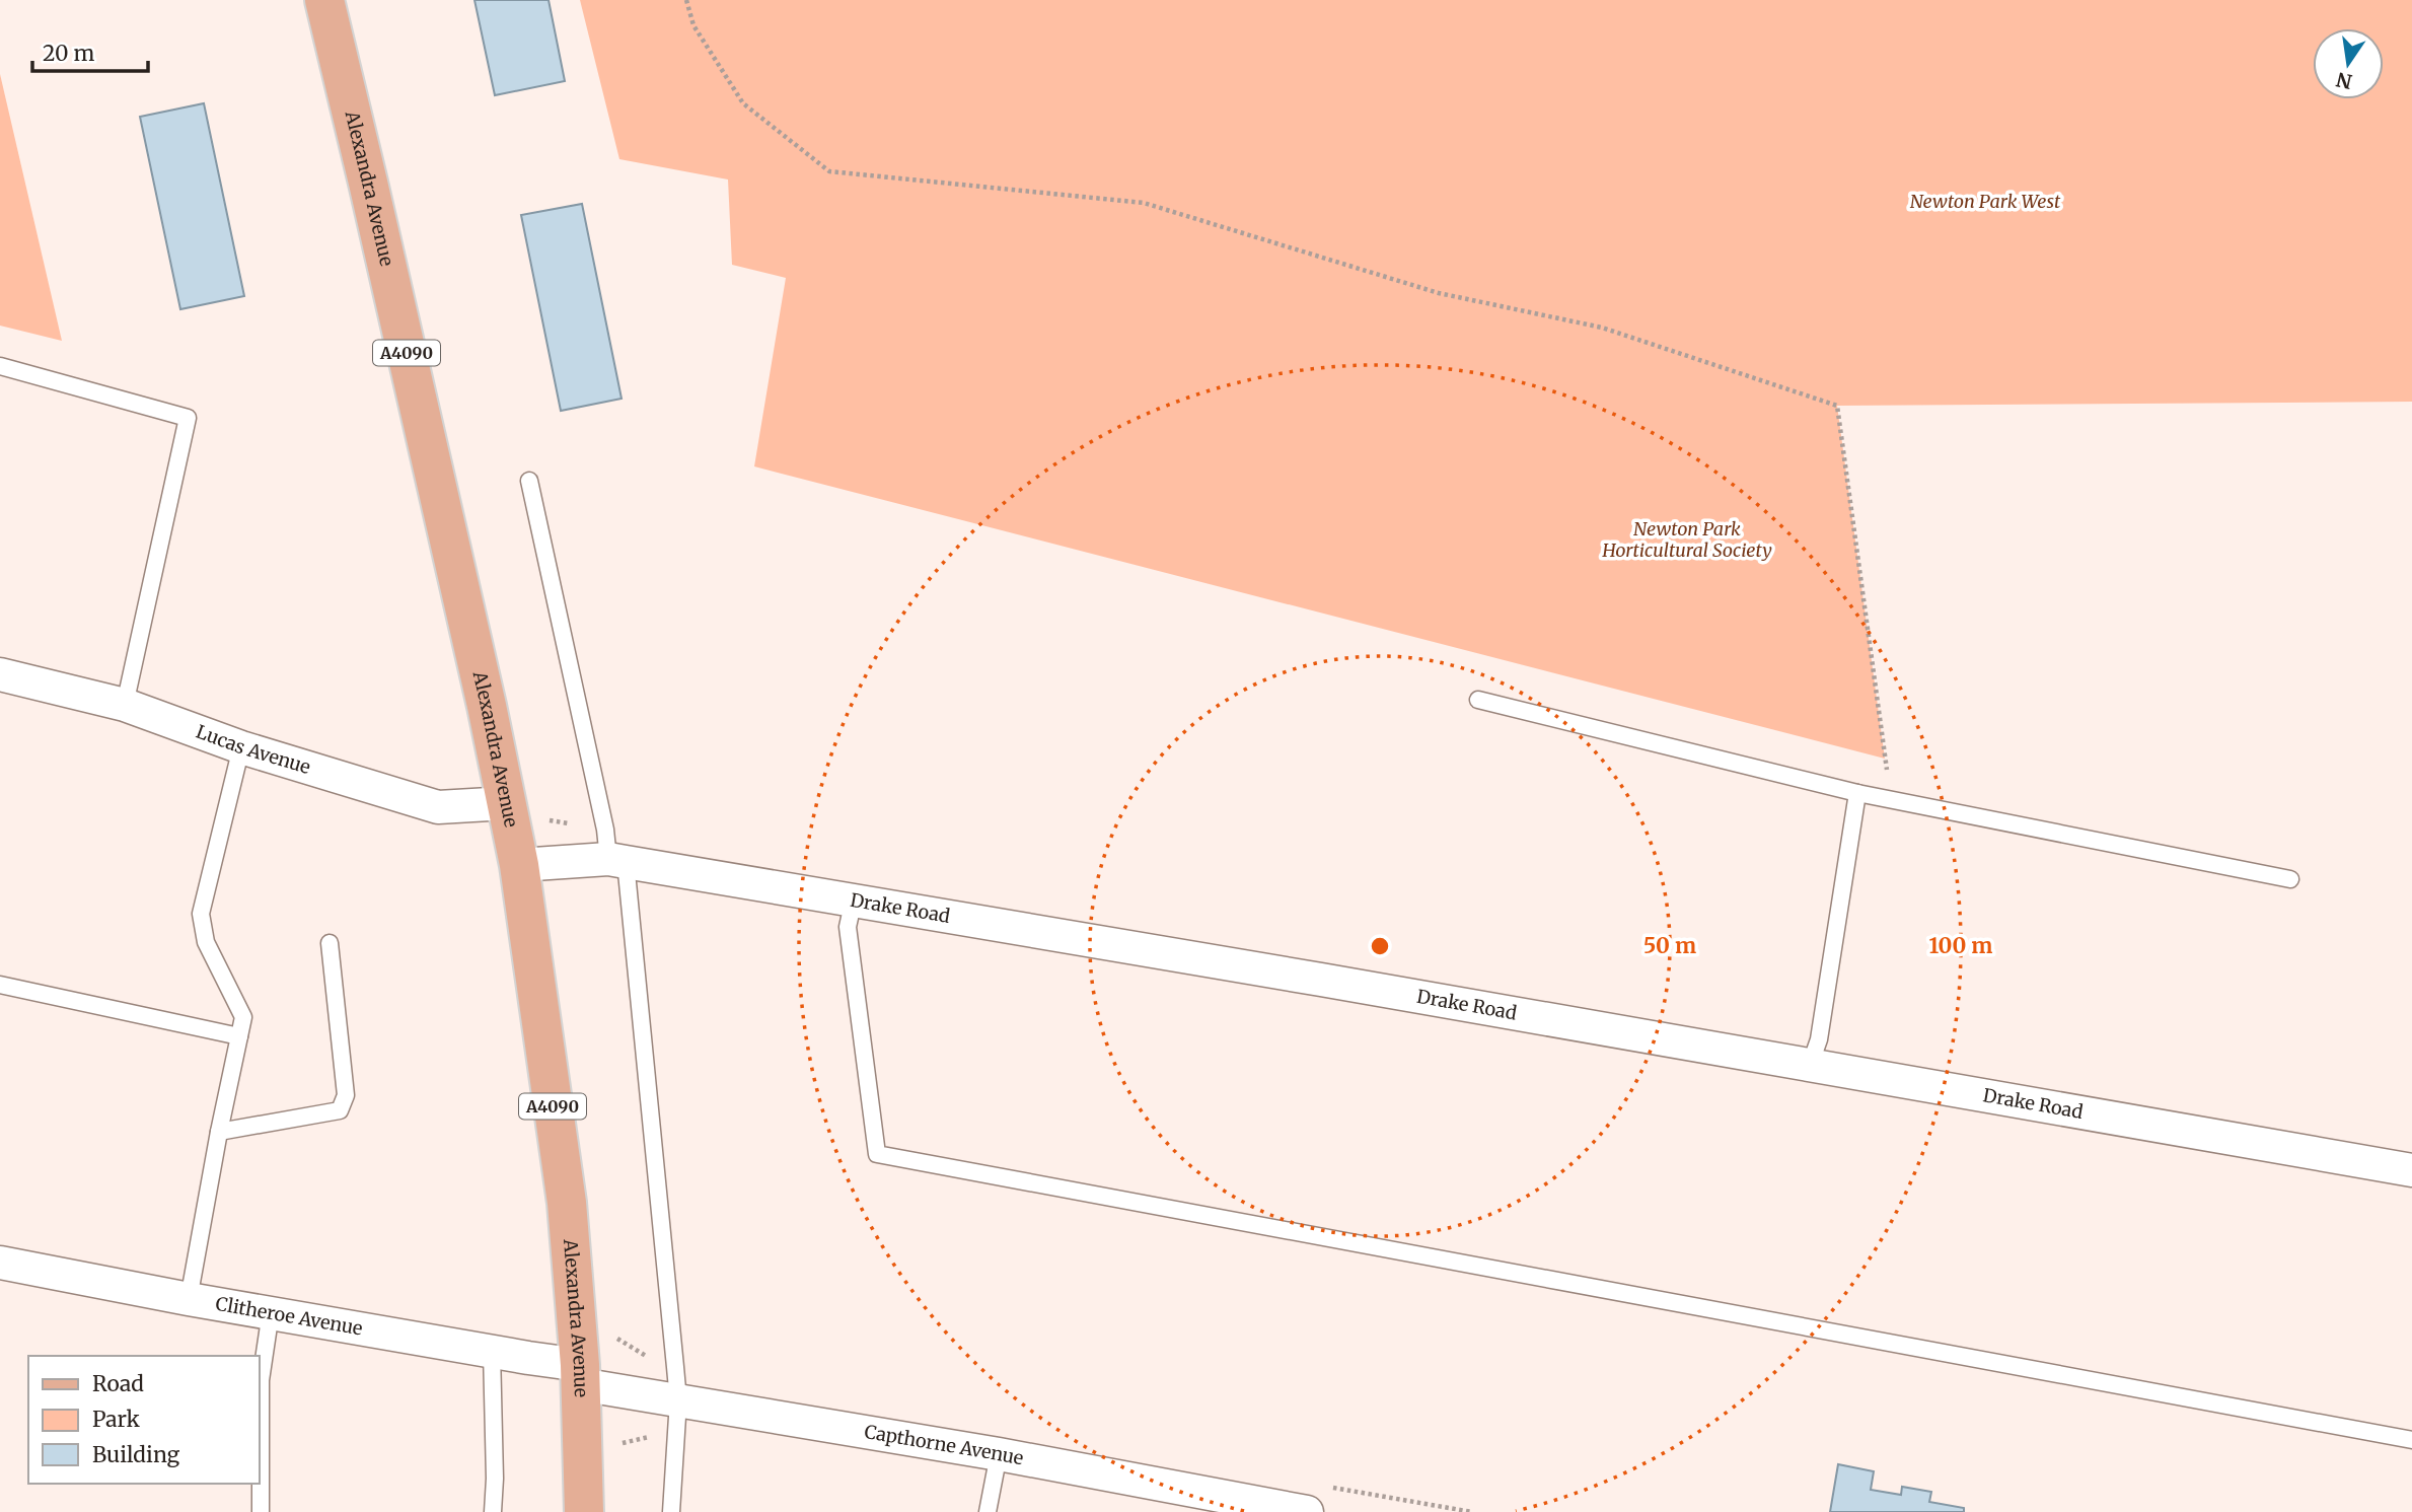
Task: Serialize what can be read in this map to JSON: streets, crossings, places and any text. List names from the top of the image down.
{
  "streets": {
    "main road": ["Alexandra Avenue", "A4090"],
    "street": [
      "Lucas Avenue",
      "Drake Road",
      "Clitheroe Avenue",
      "Capthorne Avenue"
    ]
  },
  "crossings": [
    ["Alexandra Avenue", "Lucas Avenue"],
    ["Alexandra Avenue", "Drake Road"],
    ["Alexandra Avenue", "Clitheroe Avenue"],
    ["Alexandra Avenue", "Capthorne Avenue"],
    ["Clitheroe Avenue", "Capthorne Avenue"]
  ],
  "parks": ["Newton Park West", "Newton Park Horticultural Society"],
  "legend": ["Road", "Park", "Building"],
  "scale_bar": "20 m",
  "north": "bottom",
  "rings": ["50 m", "100 m"]
}
